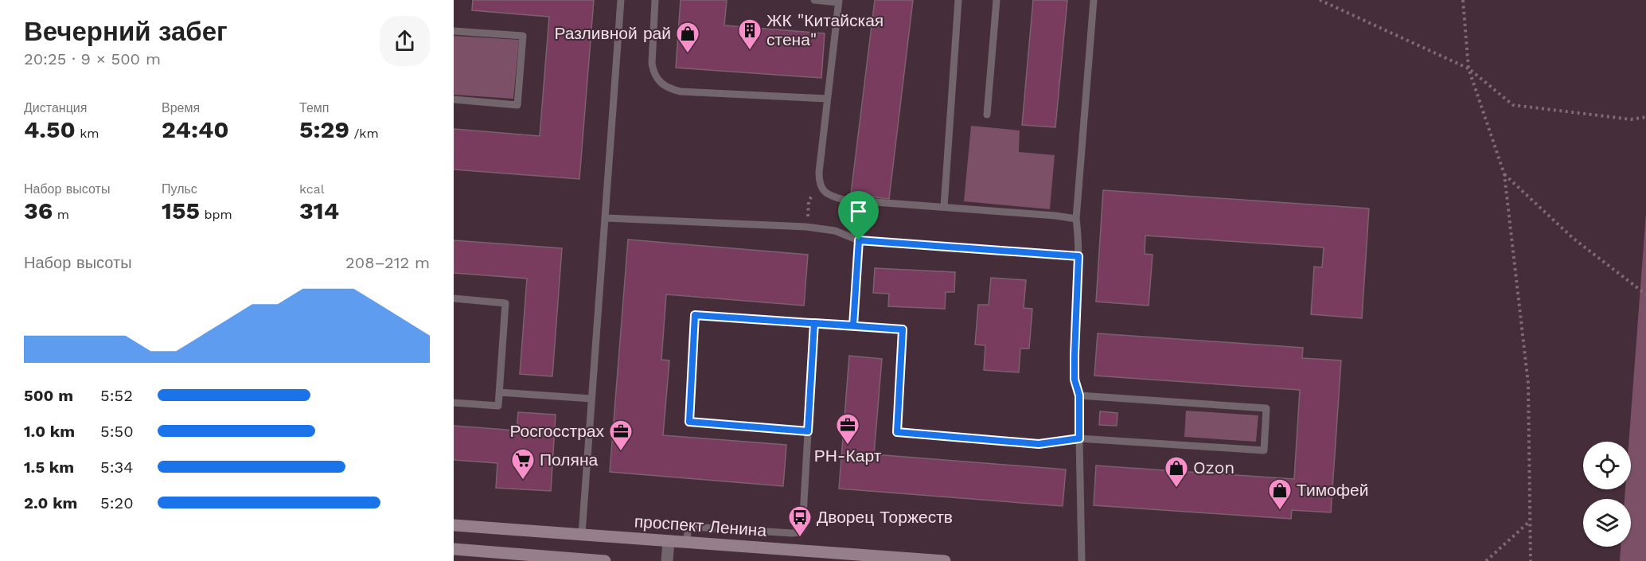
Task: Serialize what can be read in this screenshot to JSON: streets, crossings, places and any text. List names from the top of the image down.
{
  "streets": {
    "main road": ["проспект Ленина"]
  },
  "places": {
    "building": ["ЖК \"Китайская стена\""],
    "shop": ["Разливной рай", "Ozon", "Тимофей"],
    "office": ["РН-Карт", "Росгосстрах"],
    "supermarket": ["Поляна"],
    "bus stop": ["Дворец Торжеств"]
  },
  "page": {
    "heading": ["Вечерний забег", "20:25 · 9 × 500 m"],
    "stats": [
      ["Дистанция", "4.50 km"],
      ["Время", "24:40"],
      ["Темп", "5:29 /km"],
      ["Набор высоты", "36 m"],
      ["Пульс", "155 bpm"],
      ["kcal", "314"]
    ],
    "chart": ["Набор высоты", "208–212 m"],
    "list": [
      {
        "name": "500 m",
        "note": "5:52"
      },
      {
        "name": "1.0 km",
        "note": "5:50"
      },
      {
        "name": "1.5 km",
        "note": "5:34"
      },
      {
        "name": "2.0 km",
        "note": "5:20"
      }
    ]
  }
}
